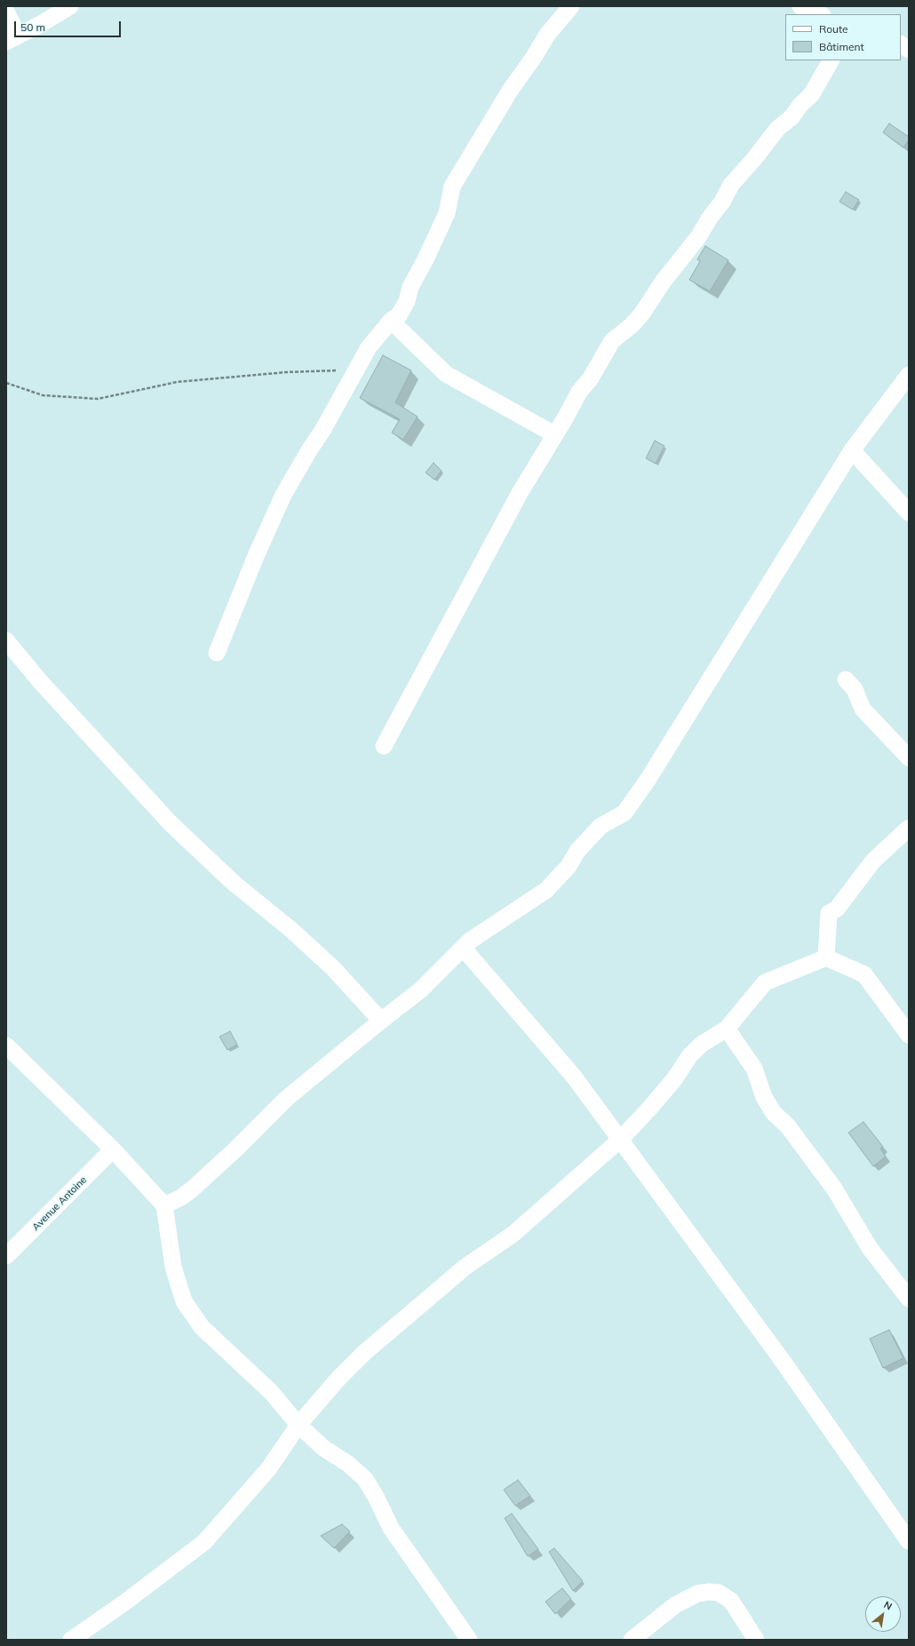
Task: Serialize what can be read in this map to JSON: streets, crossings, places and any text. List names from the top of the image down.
{
  "streets": {
    "street": ["Avenue Antoine"]
  },
  "legend": ["Route", "Bâtiment"],
  "scale_bar": "50 m",
  "north": "top right"
}
